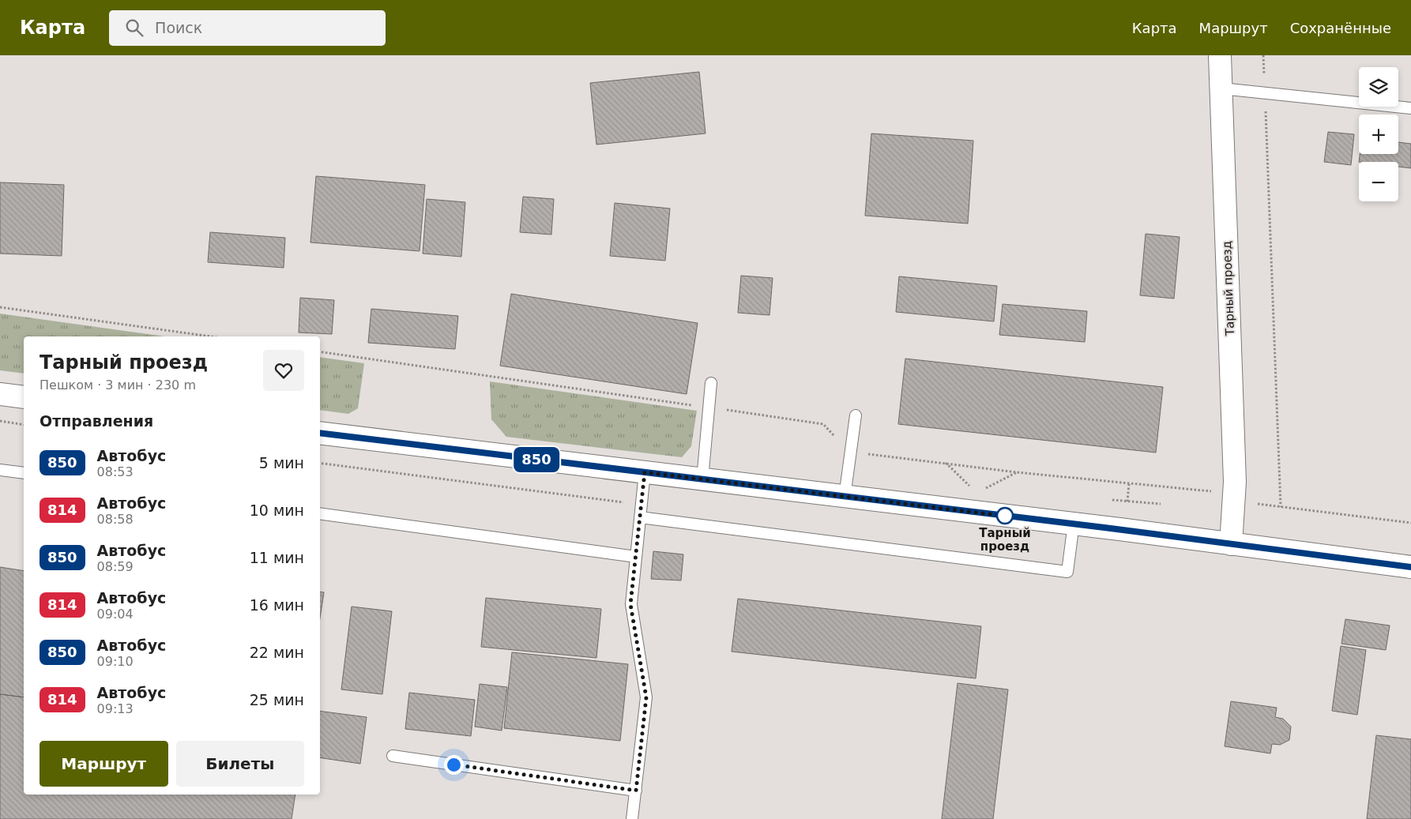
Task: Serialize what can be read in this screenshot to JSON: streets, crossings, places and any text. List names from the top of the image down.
{
  "streets": {
    "street": ["Тарный проезд"]
  },
  "places": ["Тарный проезд"],
  "lines": ["bus line 850"],
  "page": {
    "header": "Карта",
    "search": "Поиск",
    "nav": ["Карта", "Маршрут", "Сохранённые"],
    "on_map": "850",
    "map_buttons": ["+", "−"],
    "heading": [
      ["Тарный проезд", "Пешком · 3 мин · 230 m"],
      "Отправления"
    ],
    "list": [
      {
        "mark": "850",
        "name": "Автобус",
        "note": "08:53",
        "value": "5 мин"
      },
      {
        "mark": "814",
        "name": "Автобус",
        "note": "08:58",
        "value": "10 мин"
      },
      {
        "mark": "850",
        "name": "Автобус",
        "note": "08:59",
        "value": "11 мин"
      },
      {
        "mark": "814",
        "name": "Автобус",
        "note": "09:04",
        "value": "16 мин"
      },
      {
        "mark": "850",
        "name": "Автобус",
        "note": "09:10",
        "value": "22 мин"
      },
      {
        "mark": "814",
        "name": "Автобус",
        "note": "09:13",
        "value": "25 мин"
      }
    ],
    "buttons": ["Маршрут", "Билеты"]
  }
}
